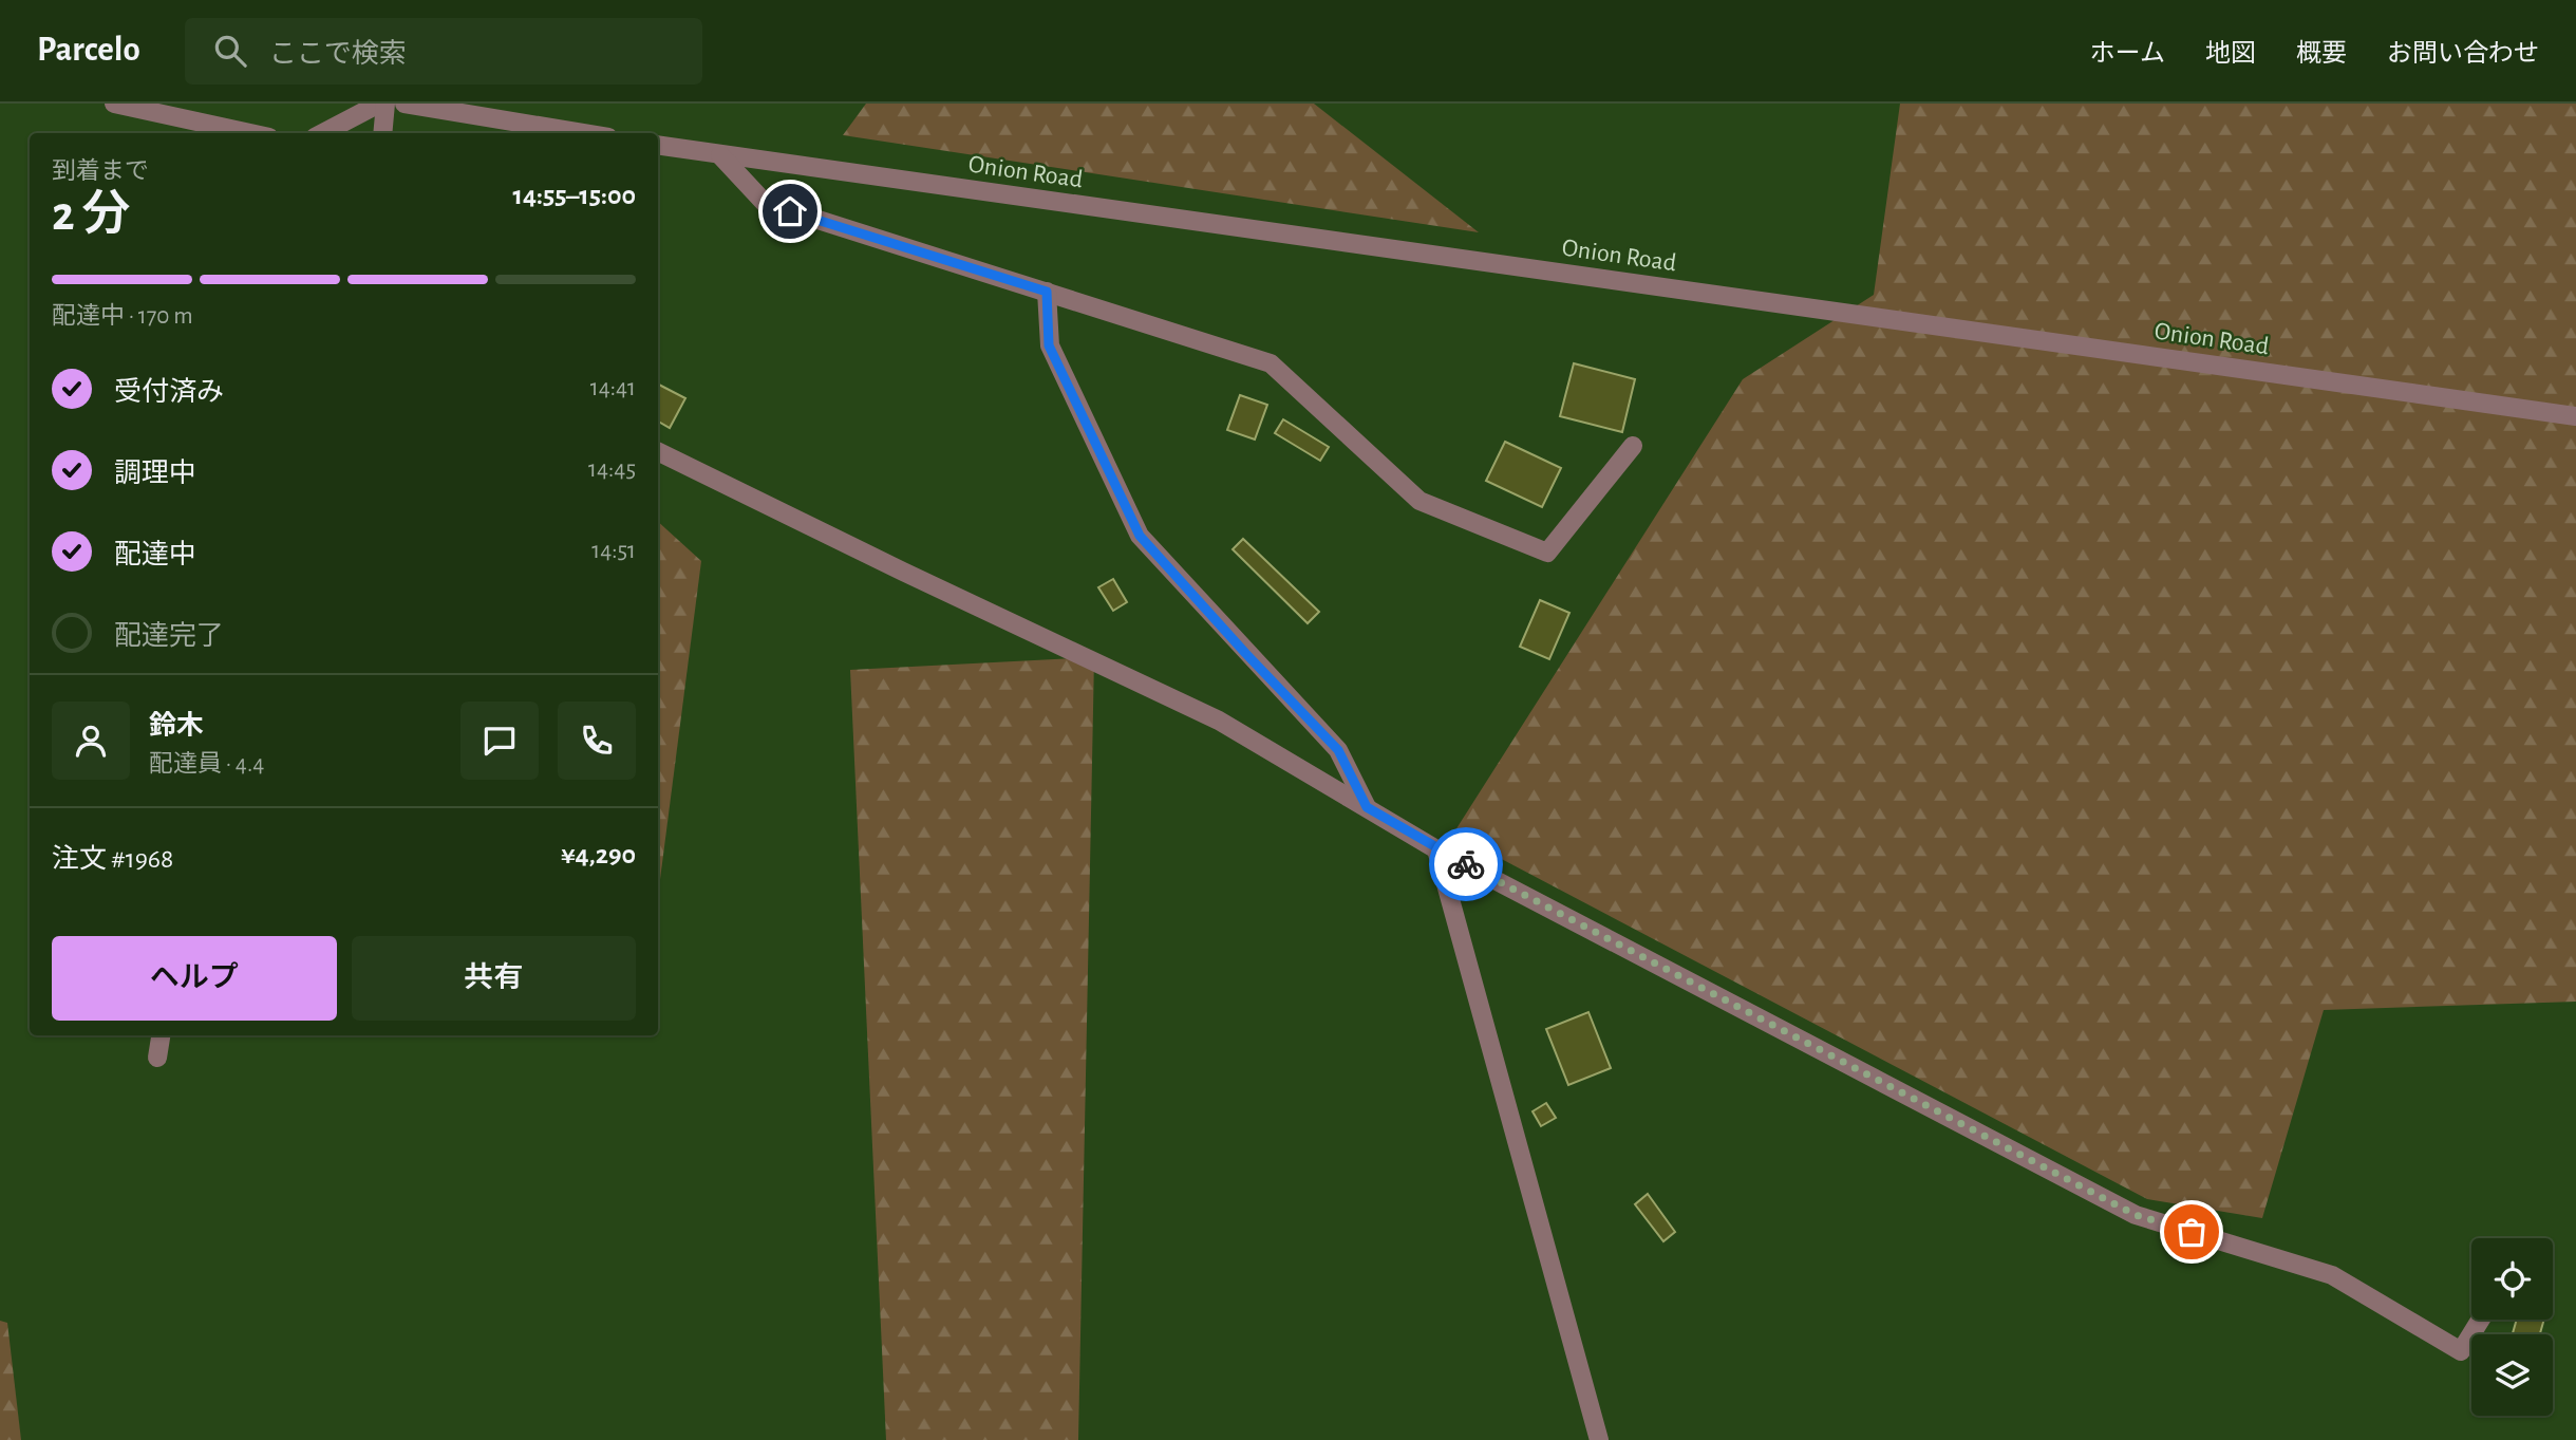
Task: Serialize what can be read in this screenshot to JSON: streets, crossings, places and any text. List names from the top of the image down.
{
  "streets": {
    "street": ["Onion Road"]
  },
  "page": {
    "header": "Parcelo",
    "search": "ここで検索",
    "nav": [
      "ホーム",
      "地図",
      "概要",
      "お問い合わせ"
    ],
    "heading": ["2 分", "到着まで", "14:55–15:00"],
    "panel": [
      "鈴木",
      "配達員 · 4.4",
      "注文 #1968",
      "¥4,290"
    ],
    "bar": "配達中 · 170 m",
    "list": [
      ["受付済み", "14:41"],
      ["調理中", "14:45"],
      ["配達中", "14:51"],
      "配達完了"
    ],
    "buttons": ["ヘルプ", "共有"]
  }
}
